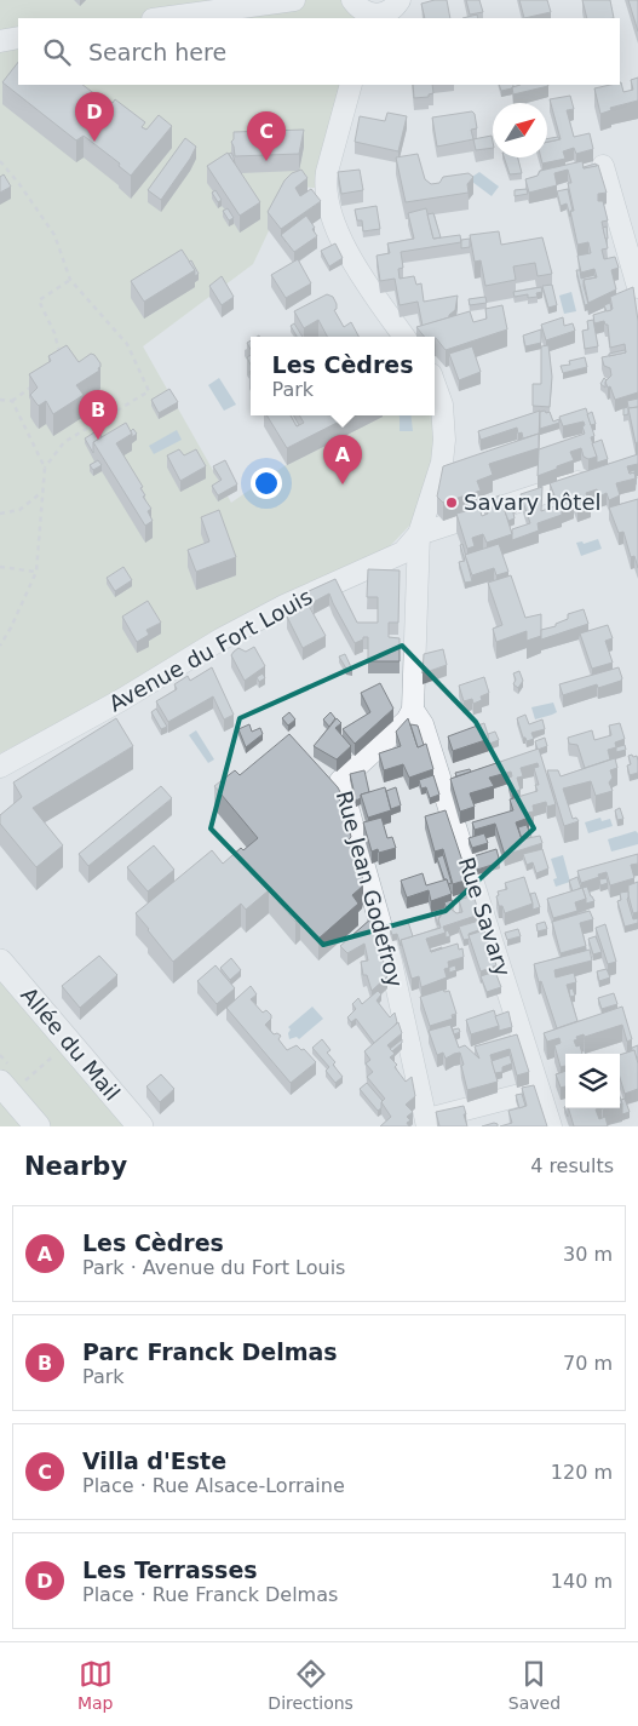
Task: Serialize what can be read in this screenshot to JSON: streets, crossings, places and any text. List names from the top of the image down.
{
  "streets": {
    "street": [
      "Avenue du Fort Louis",
      "Rue Jean Godefroy",
      "Rue Savary",
      "Allée du Mail"
    ]
  },
  "crossings": [
    ["Rue Jean Godefroy", "Rue Savary"]
  ],
  "places": ["Savary hôtel"],
  "north": "top right",
  "page": {
    "search": "Search here",
    "pins": [
      "D",
      "C",
      "B",
      "A"
    ],
    "popup": ["Les Cèdres", "Park"],
    "heading": ["Nearby", "4 results"],
    "list": [
      {
        "mark": "A",
        "name": "Les Cèdres",
        "note": "Park · Avenue du Fort Louis",
        "value": "30 m"
      },
      {
        "mark": "B",
        "name": "Parc Franck Delmas",
        "note": "Park",
        "value": "70 m"
      },
      {
        "mark": "C",
        "name": "Villa d'Este",
        "note": "Place · Rue Alsace-Lorraine",
        "value": "120 m"
      },
      {
        "mark": "D",
        "name": "Les Terrasses",
        "note": "Place · Rue Franck Delmas",
        "value": "140 m"
      }
    ],
    "nav": ["Map", "Directions", "Saved"]
  }
}
